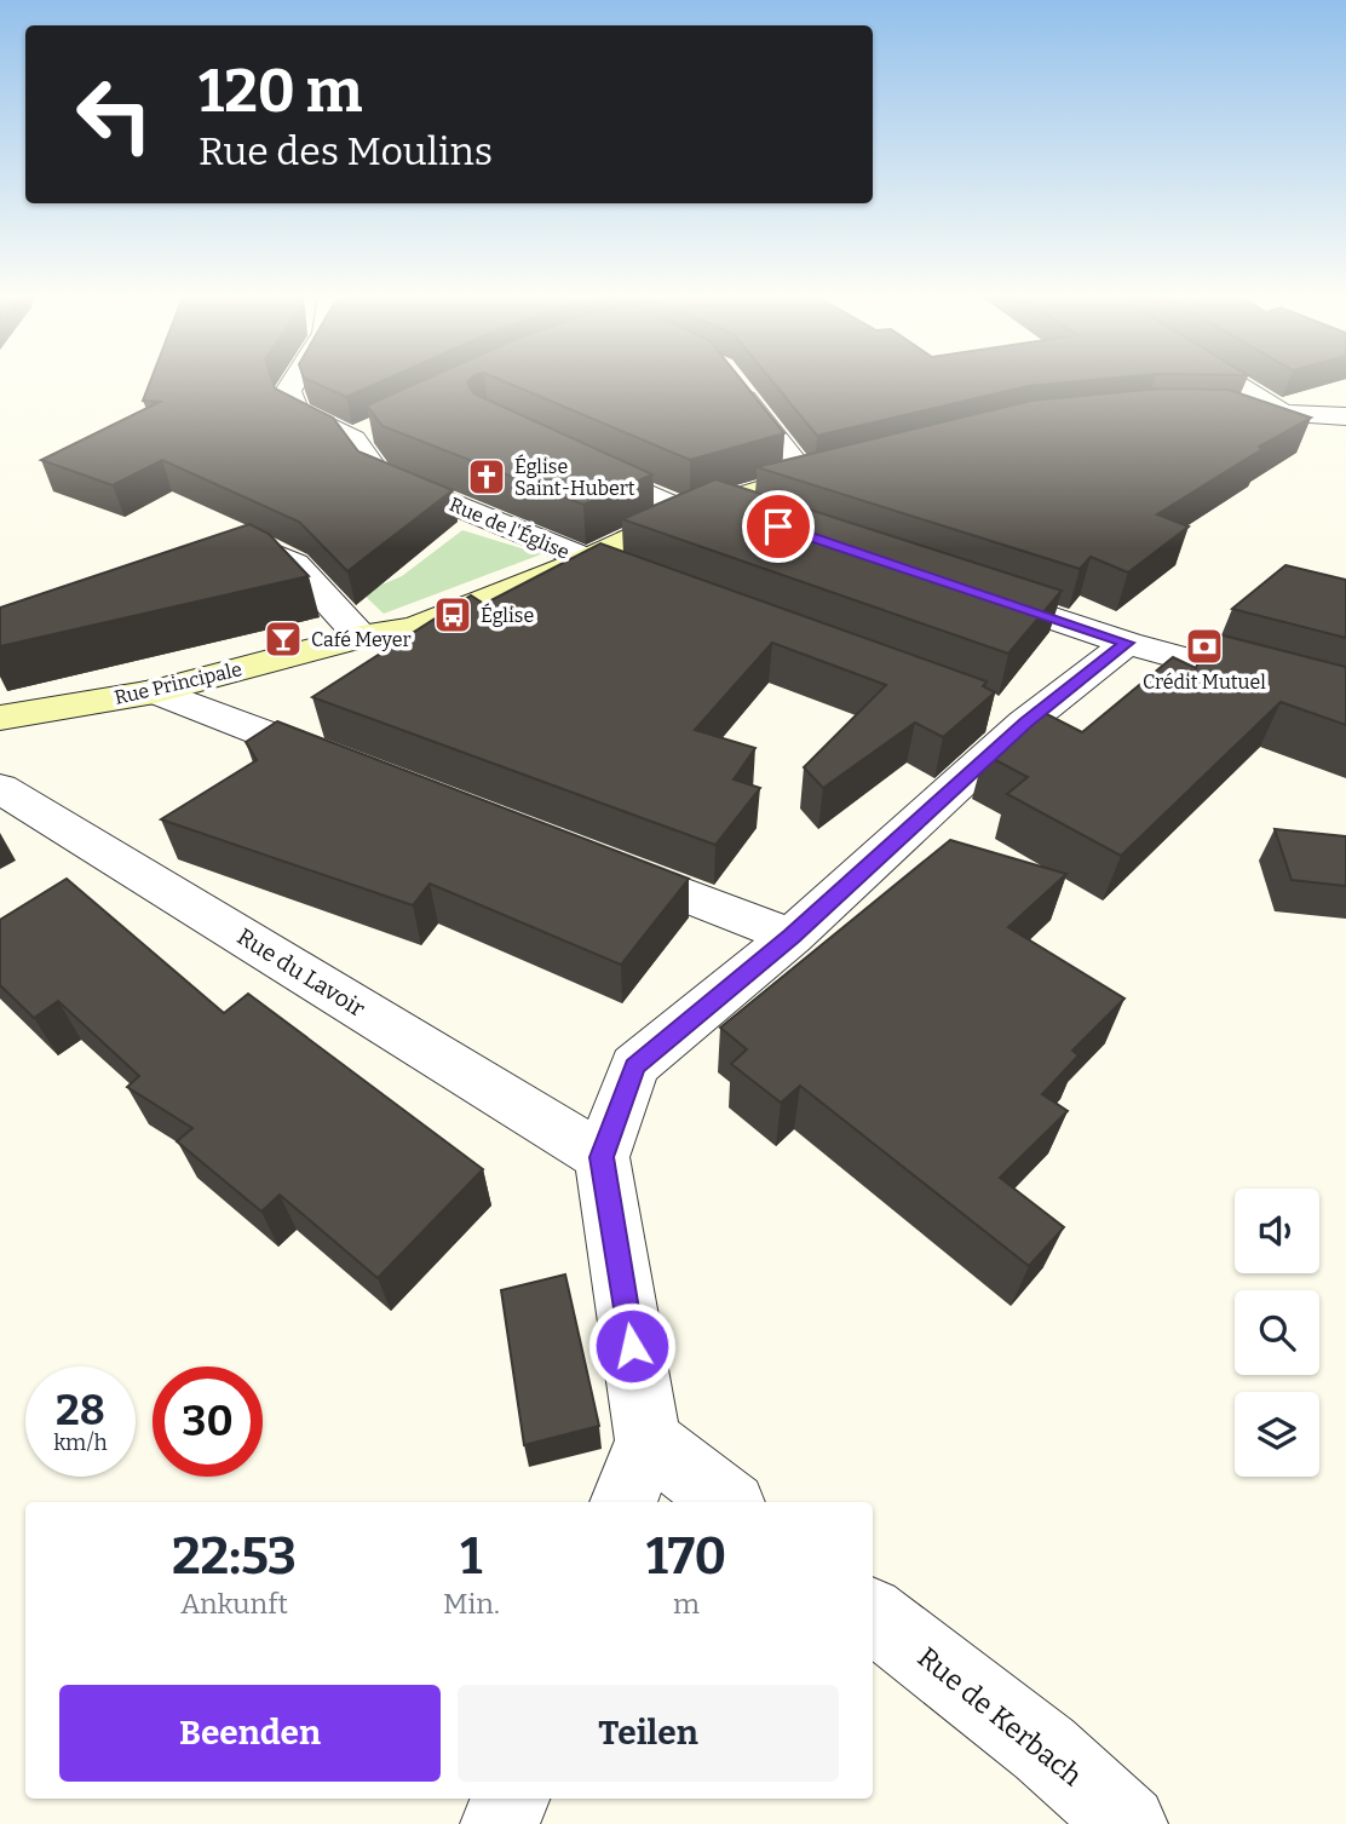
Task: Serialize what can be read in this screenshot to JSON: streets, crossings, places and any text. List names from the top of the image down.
{
  "streets": {
    "street": [
      "Rue de l'Église",
      "Rue Principale",
      "Rue du Lavoir",
      "Rue de Kerbach"
    ]
  },
  "crossings": [
    ["Rue de l'Église", "Rue Principale"]
  ],
  "places": {
    "church": ["Église Saint-Hubert"],
    "bus stop": ["Église"],
    "bar": ["Café Meyer"],
    "bank": ["Crédit Mutuel"]
  },
  "page": {
    "turn": ["120 m", "Rue des Moulins"],
    "speed": "28 km/h",
    "limit": "30",
    "eta": [
      "22:53",
      "Ankunft",
      "1",
      "Min.",
      "170",
      "m"
    ],
    "buttons": ["Beenden", "Teilen"]
  }
}
